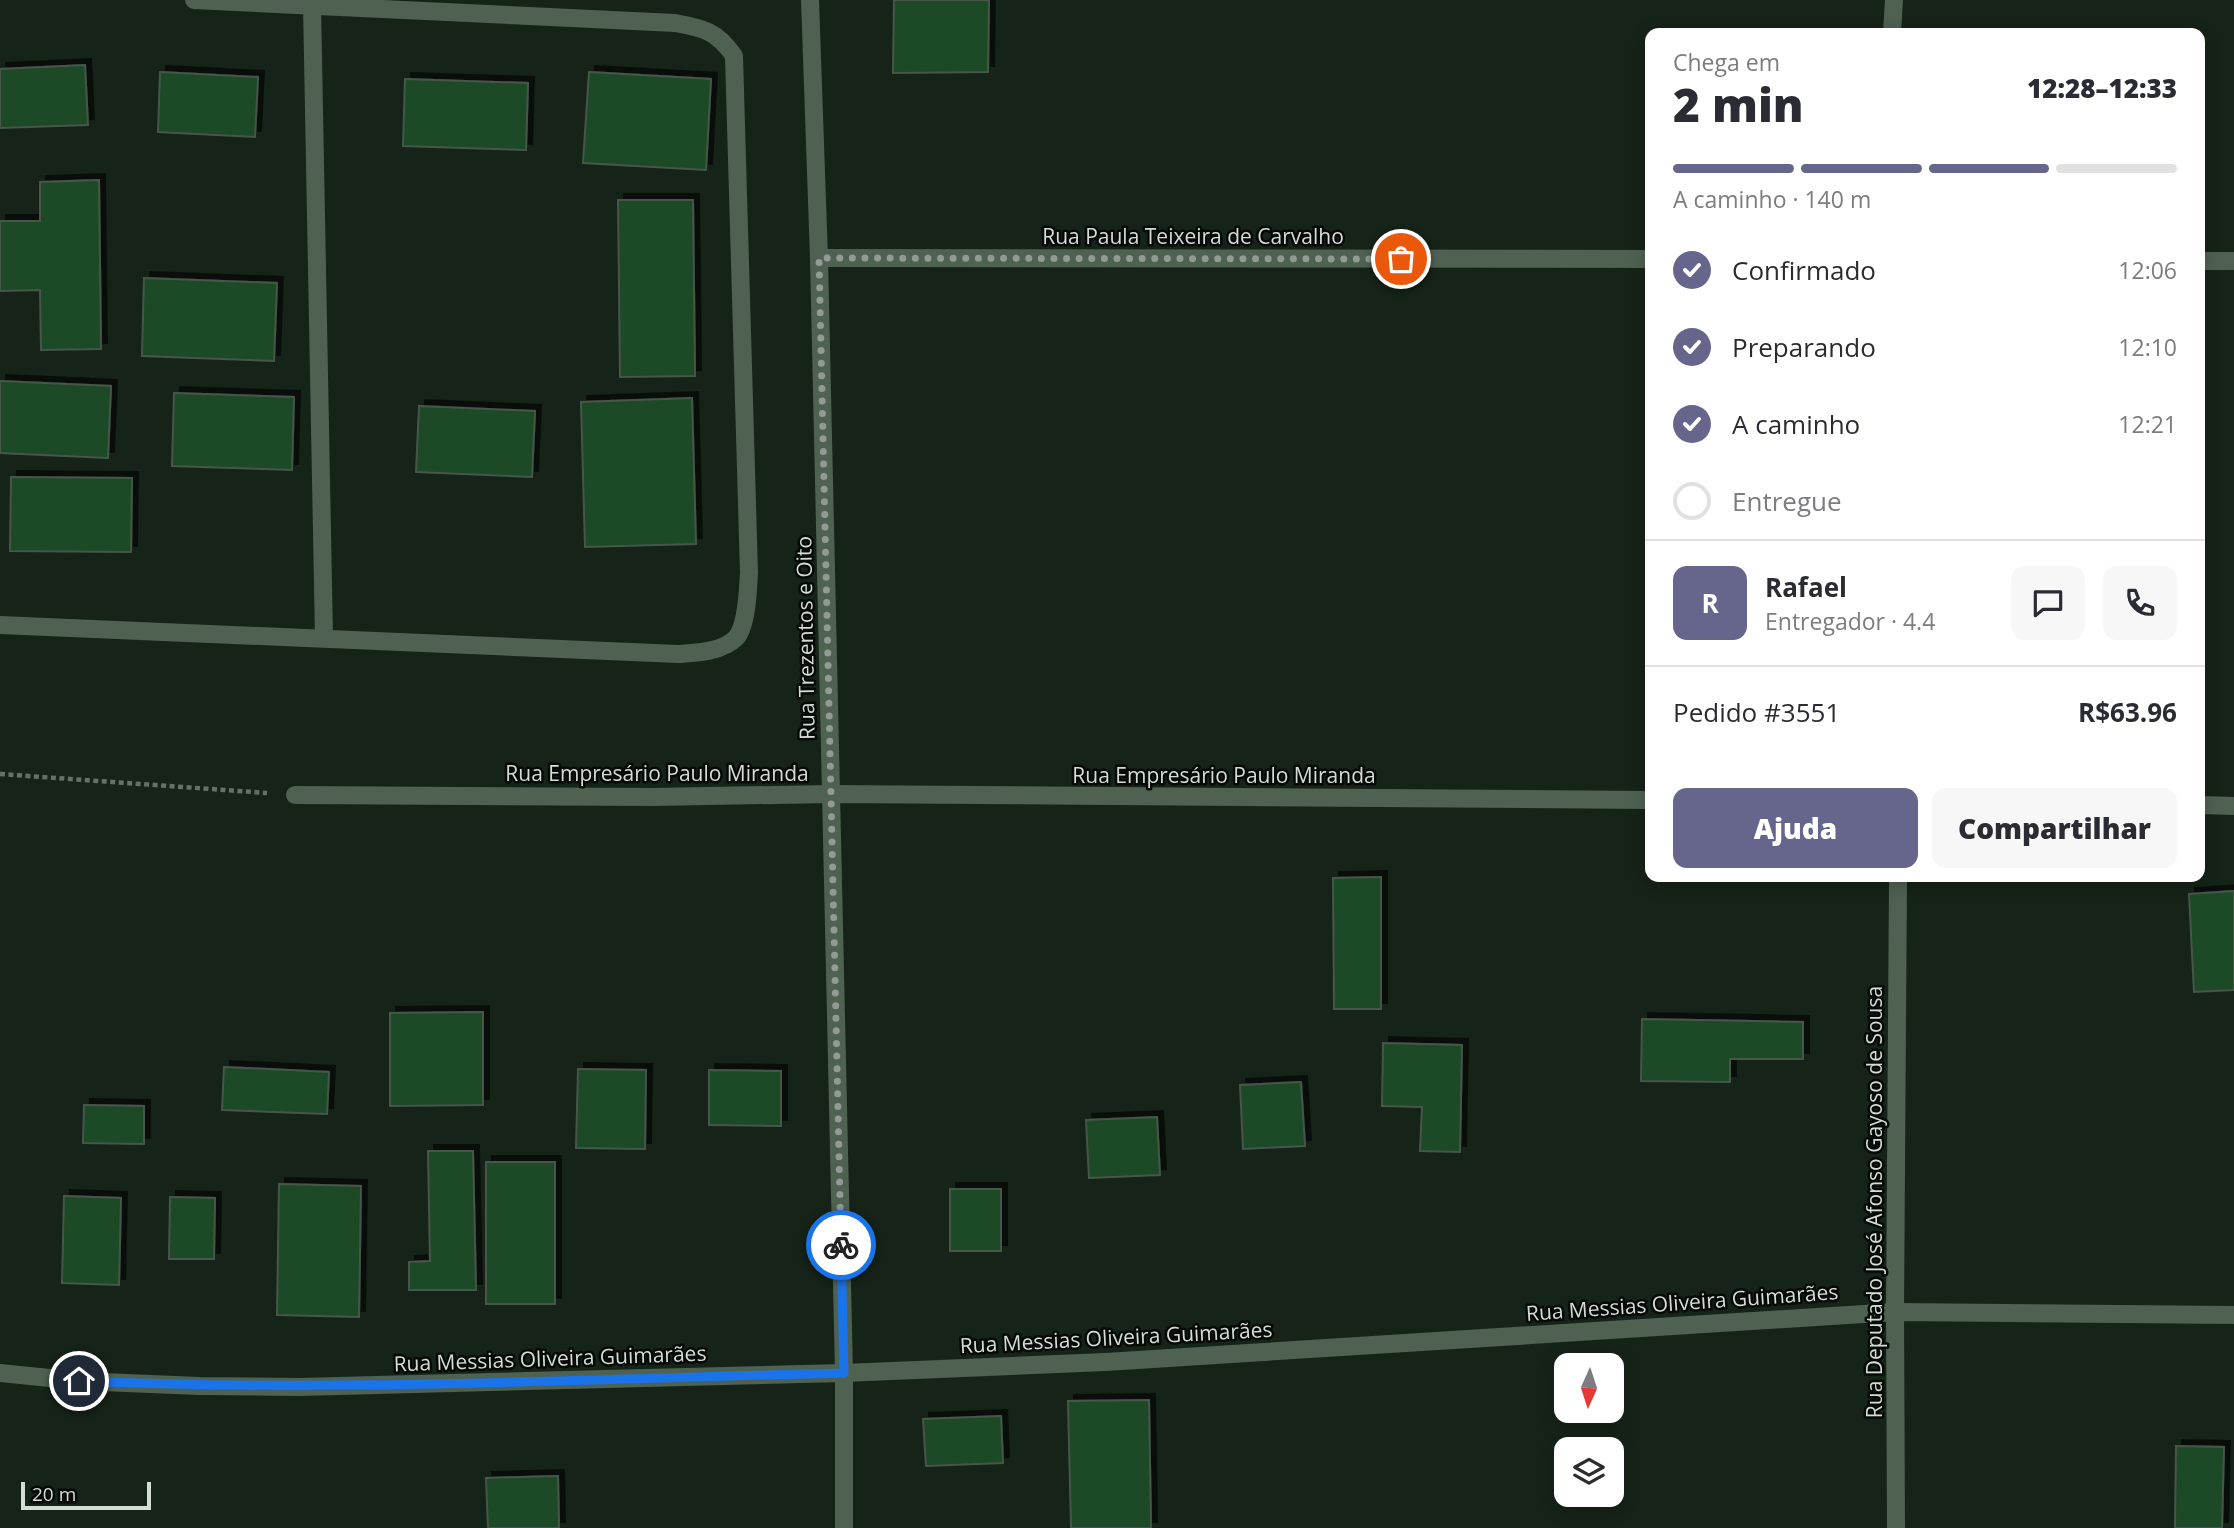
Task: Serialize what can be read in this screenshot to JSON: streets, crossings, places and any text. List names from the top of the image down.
{
  "streets": {
    "street": [
      "Rua Paula Teixeira de Carvalho",
      "Rua Trezentos e Oito",
      "Rua Empresário Paulo Miranda",
      "Rua Deputado José Afonso Gayoso de Sousa",
      "Rua Messias Oliveira Guimarães"
    ]
  },
  "crossings": [
    ["Rua Paula Teixeira de Carvalho", "Rua Trezentos e Oito"],
    ["Rua Trezentos e Oito", "Rua Empresário Paulo Miranda"],
    ["Rua Trezentos e Oito", "Rua Messias Oliveira Guimarães"],
    ["Rua Deputado José Afonso Gayoso de Sousa", "Rua Messias Oliveira Guimarães"]
  ],
  "scale_bar": "20 m",
  "north": "bottom",
  "page": {
    "heading": ["2 min", "Chega em", "12:28–12:33"],
    "panel": [
      "Rafael",
      "Entregador · 4.4",
      "Pedido #3551",
      "R$63.96"
    ],
    "bar": "A caminho · 140 m",
    "list": [
      ["Confirmado", "12:06"],
      ["Preparando", "12:10"],
      ["A caminho", "12:21"],
      "Entregue"
    ],
    "round": "R",
    "buttons": ["Ajuda", "Compartilhar"],
    "scale": "20 m"
  }
}
